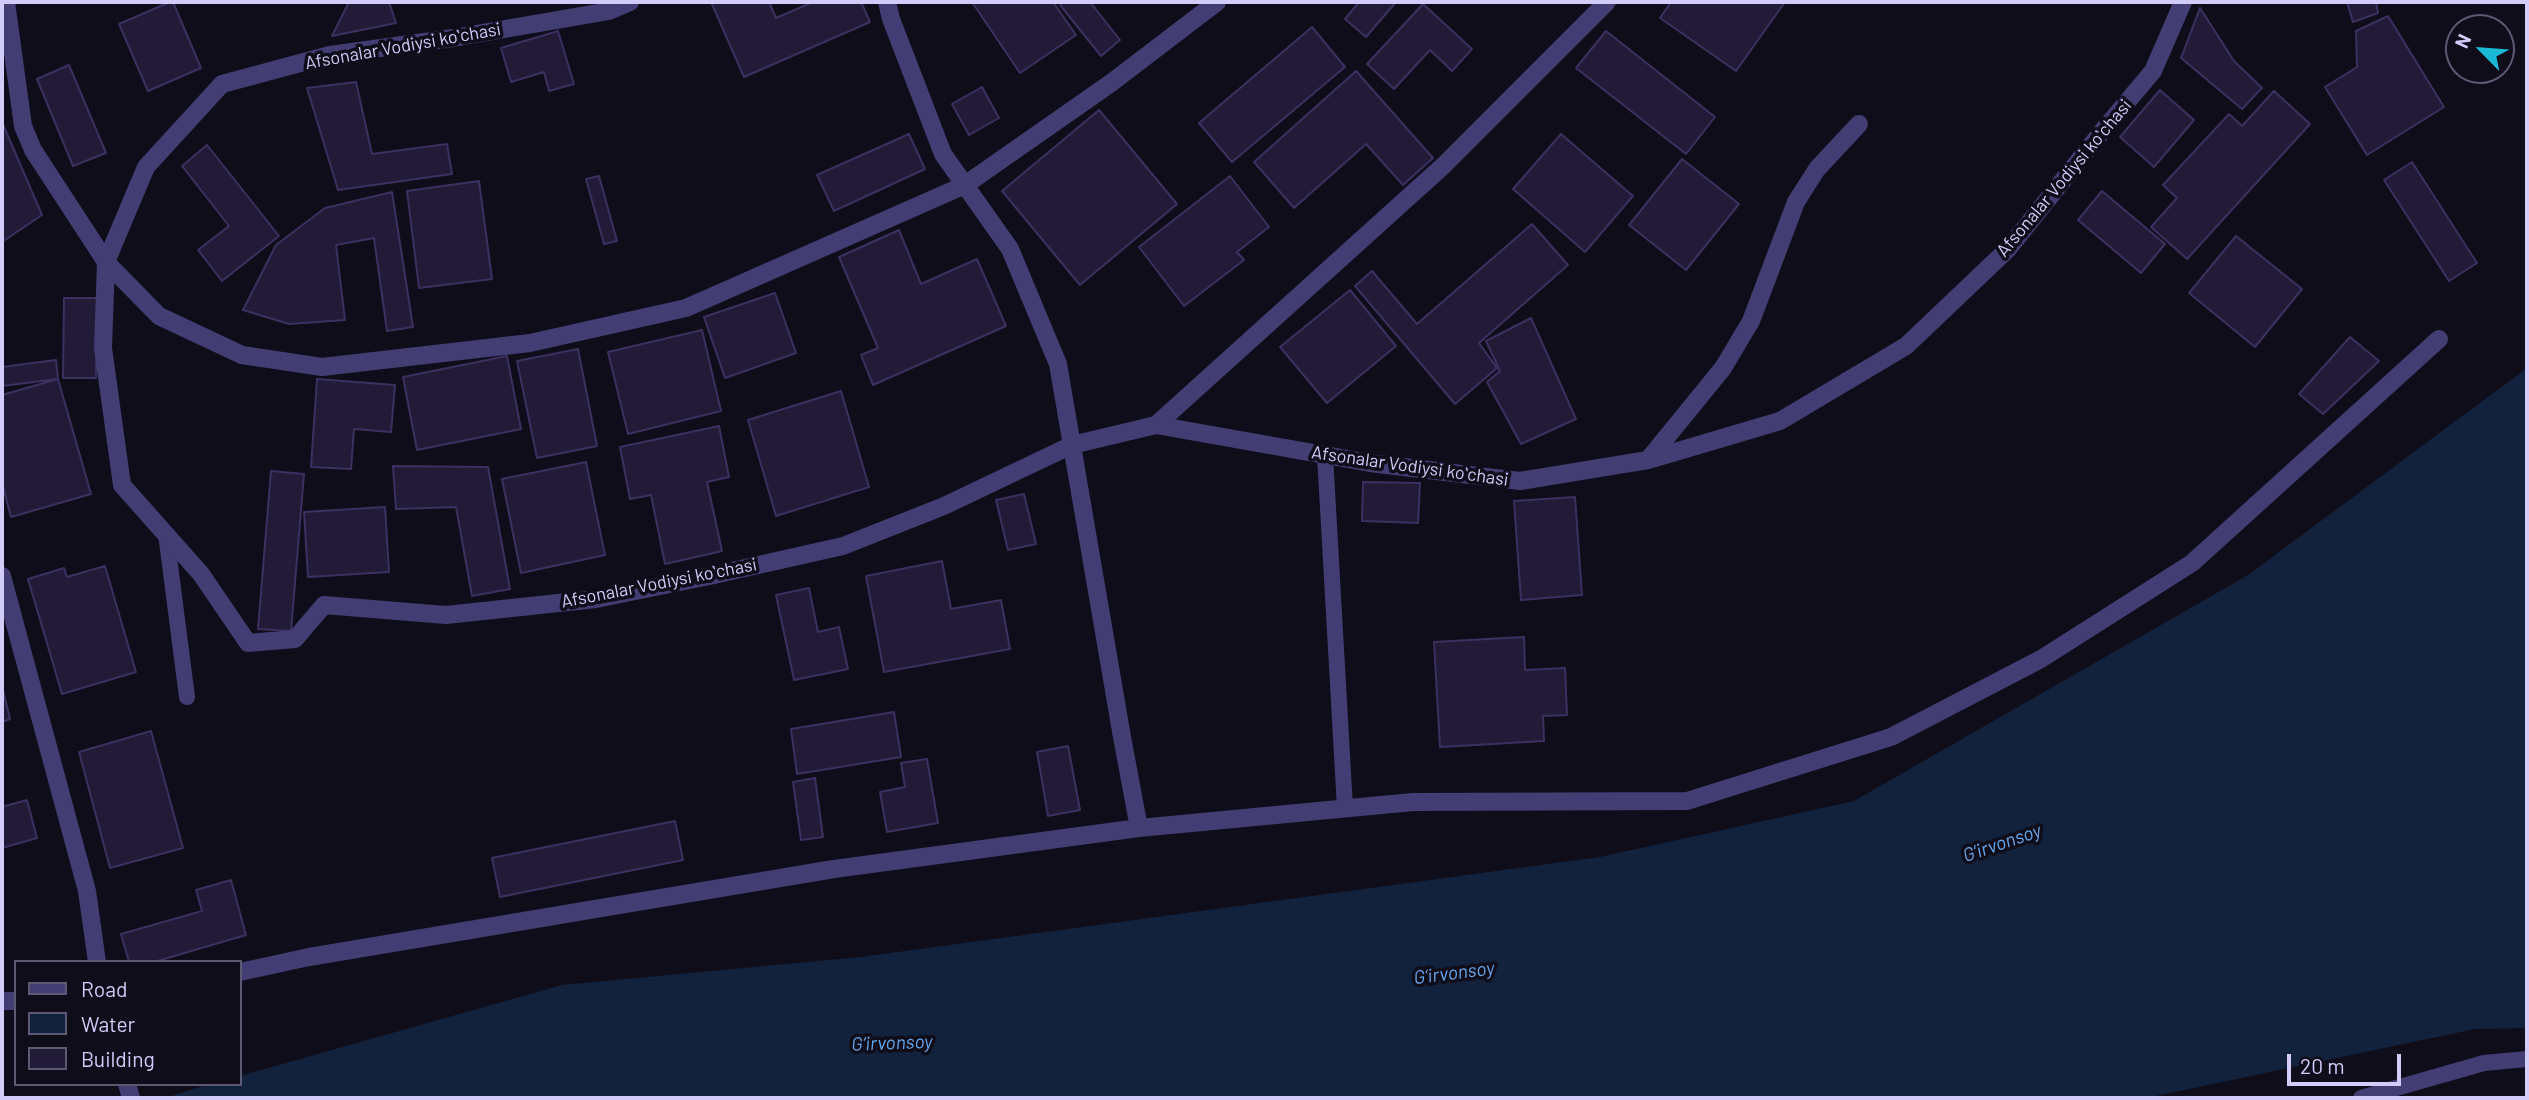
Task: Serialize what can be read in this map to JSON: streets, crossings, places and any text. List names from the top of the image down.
{
  "streets": {
    "street": ["Afsonalar Vodiysi koʻchasi"]
  },
  "water": ["G‘irvonsoy"],
  "legend": ["Road", "Water", "Building"],
  "scale_bar": "20 m",
  "north": "top left"
}
